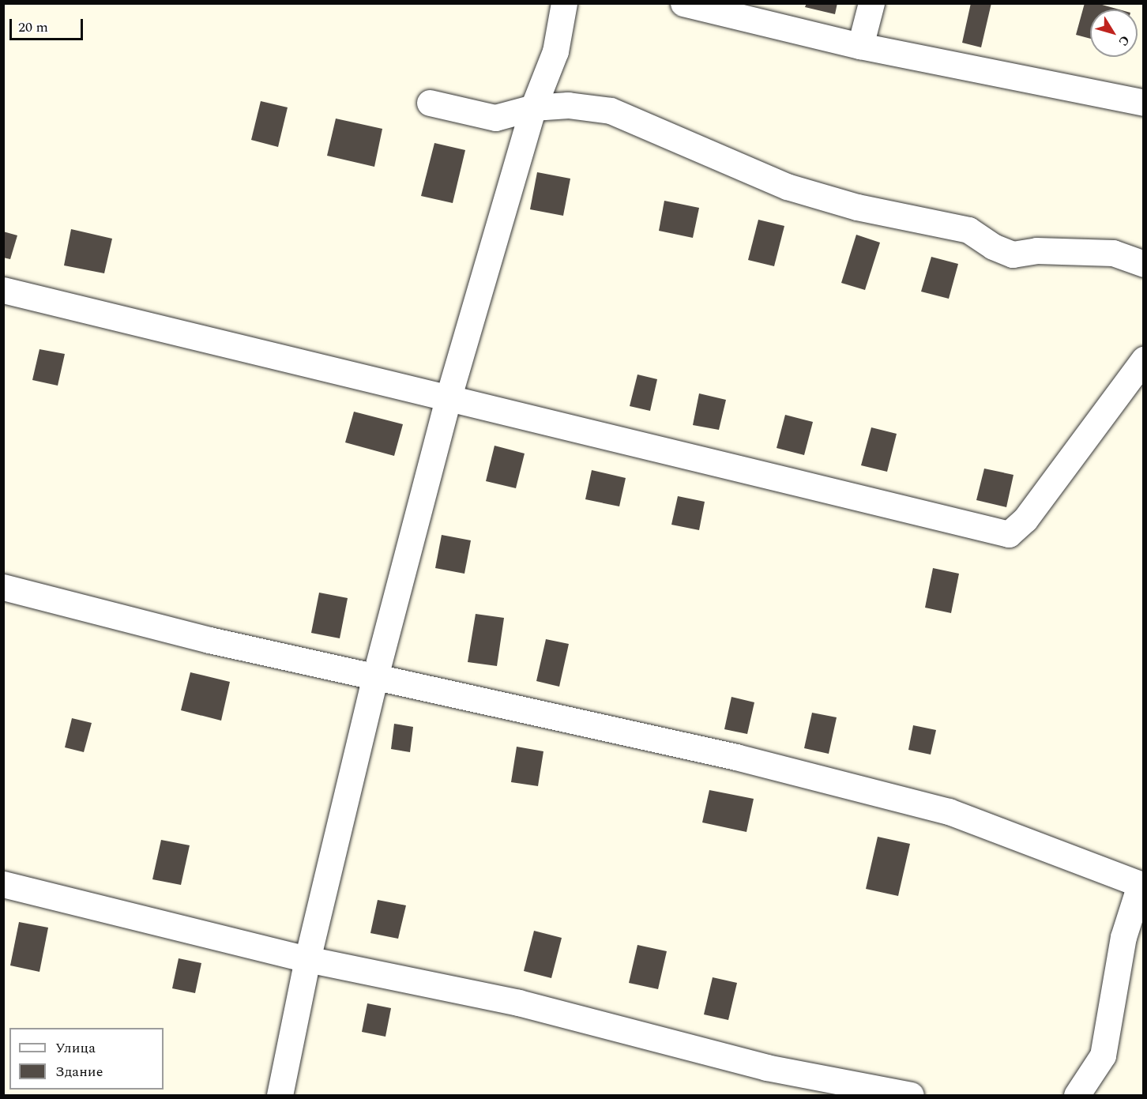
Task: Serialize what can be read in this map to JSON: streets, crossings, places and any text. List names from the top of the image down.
{
  "legend": ["Улица", "Здание"],
  "scale_bar": "20 m",
  "north": "bottom right"
}
